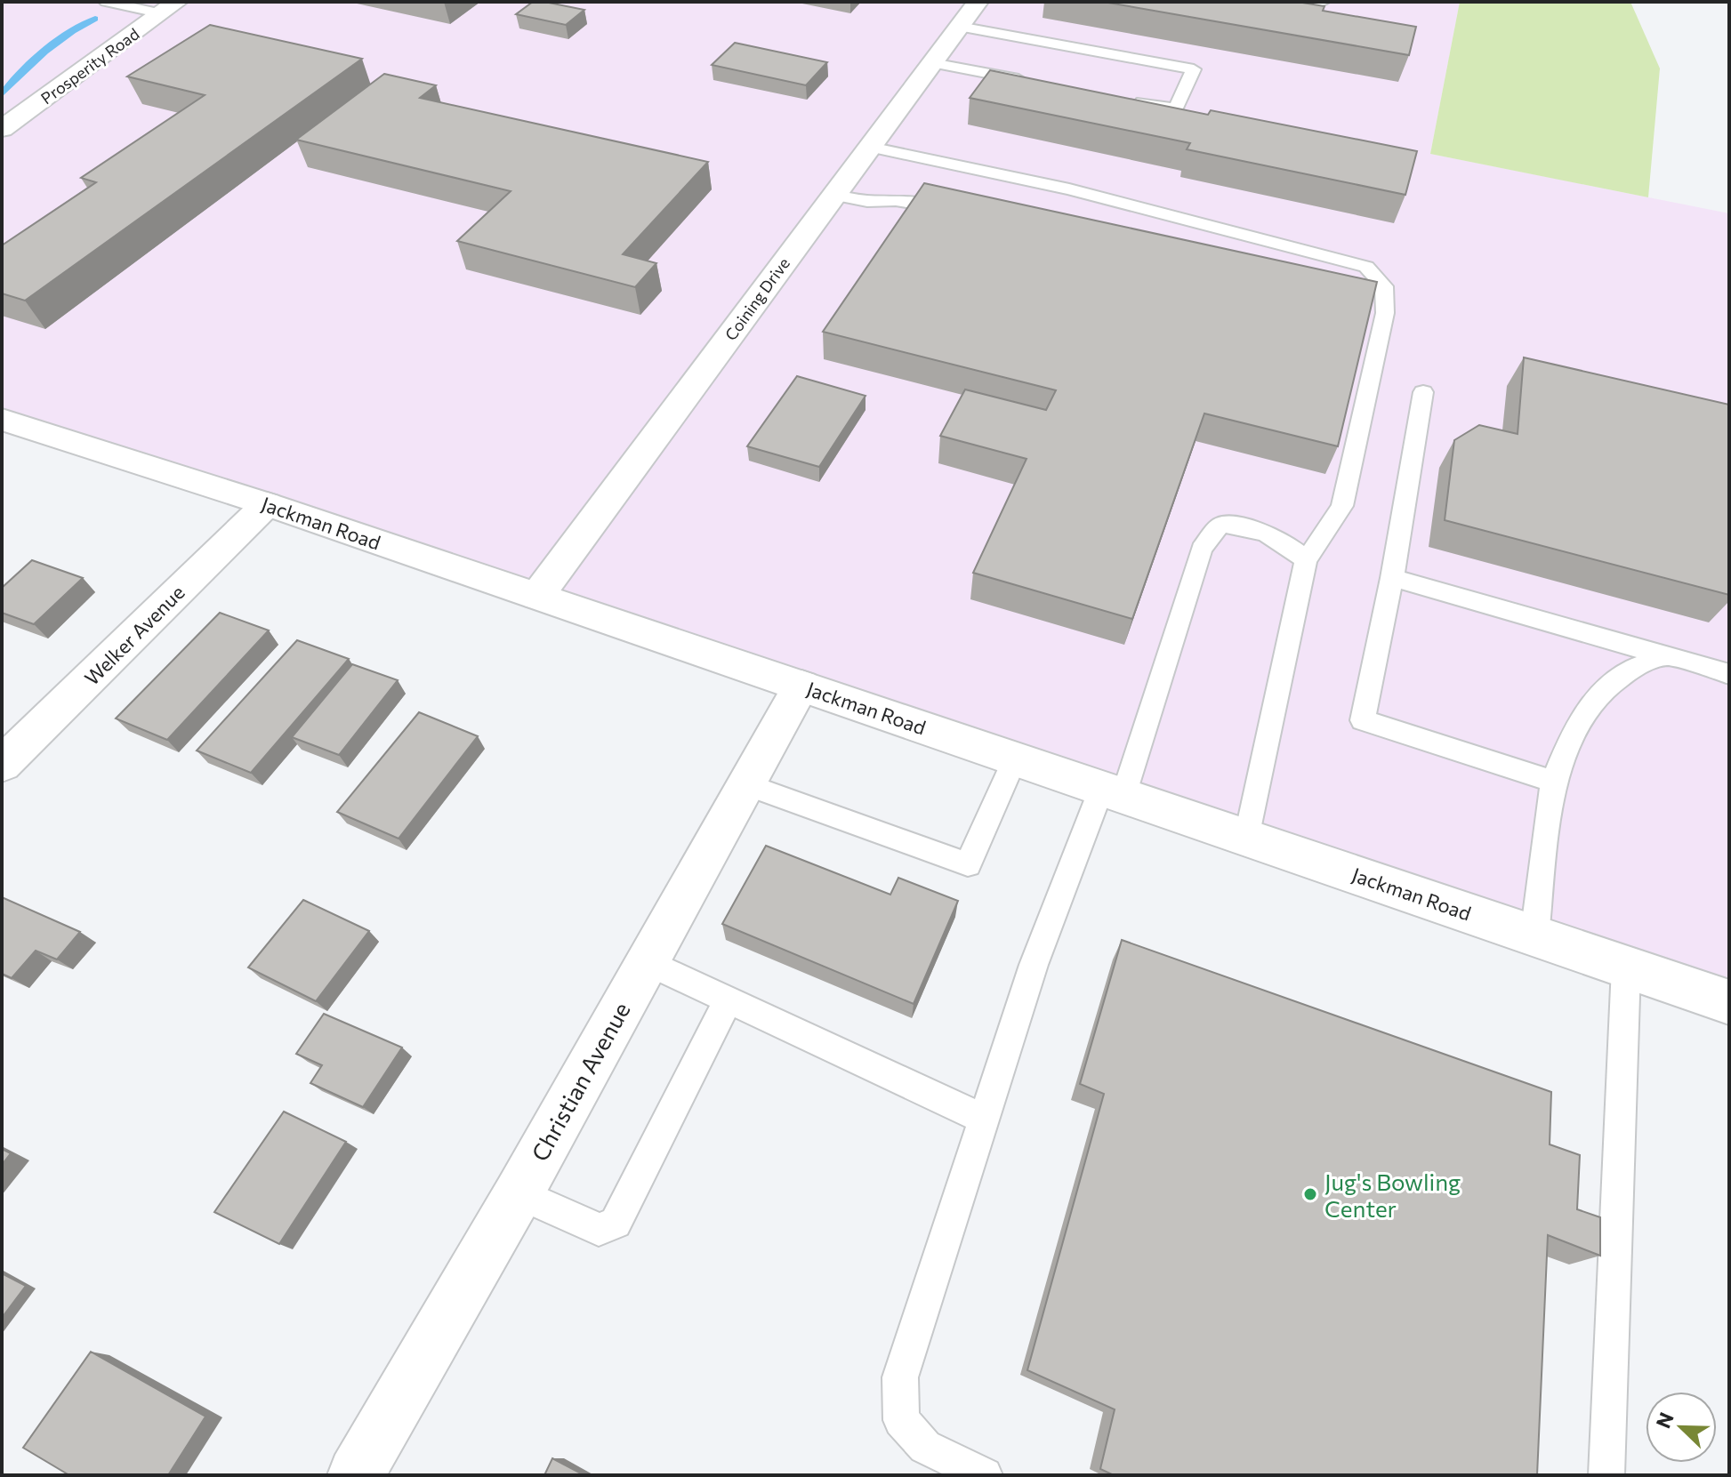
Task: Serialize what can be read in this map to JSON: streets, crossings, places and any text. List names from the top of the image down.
{
  "streets": {
    "street": [
      "Prosperity Road",
      "Coining Drive",
      "Jackman Road",
      "Welker Avenue",
      "Christian Avenue"
    ]
  },
  "crossings": [
    ["Coining Drive", "Jackman Road"],
    ["Jackman Road", "Welker Avenue"],
    ["Jackman Road", "Christian Avenue"]
  ],
  "places": ["Jug's Bowling Center"],
  "north": "top left"
}
